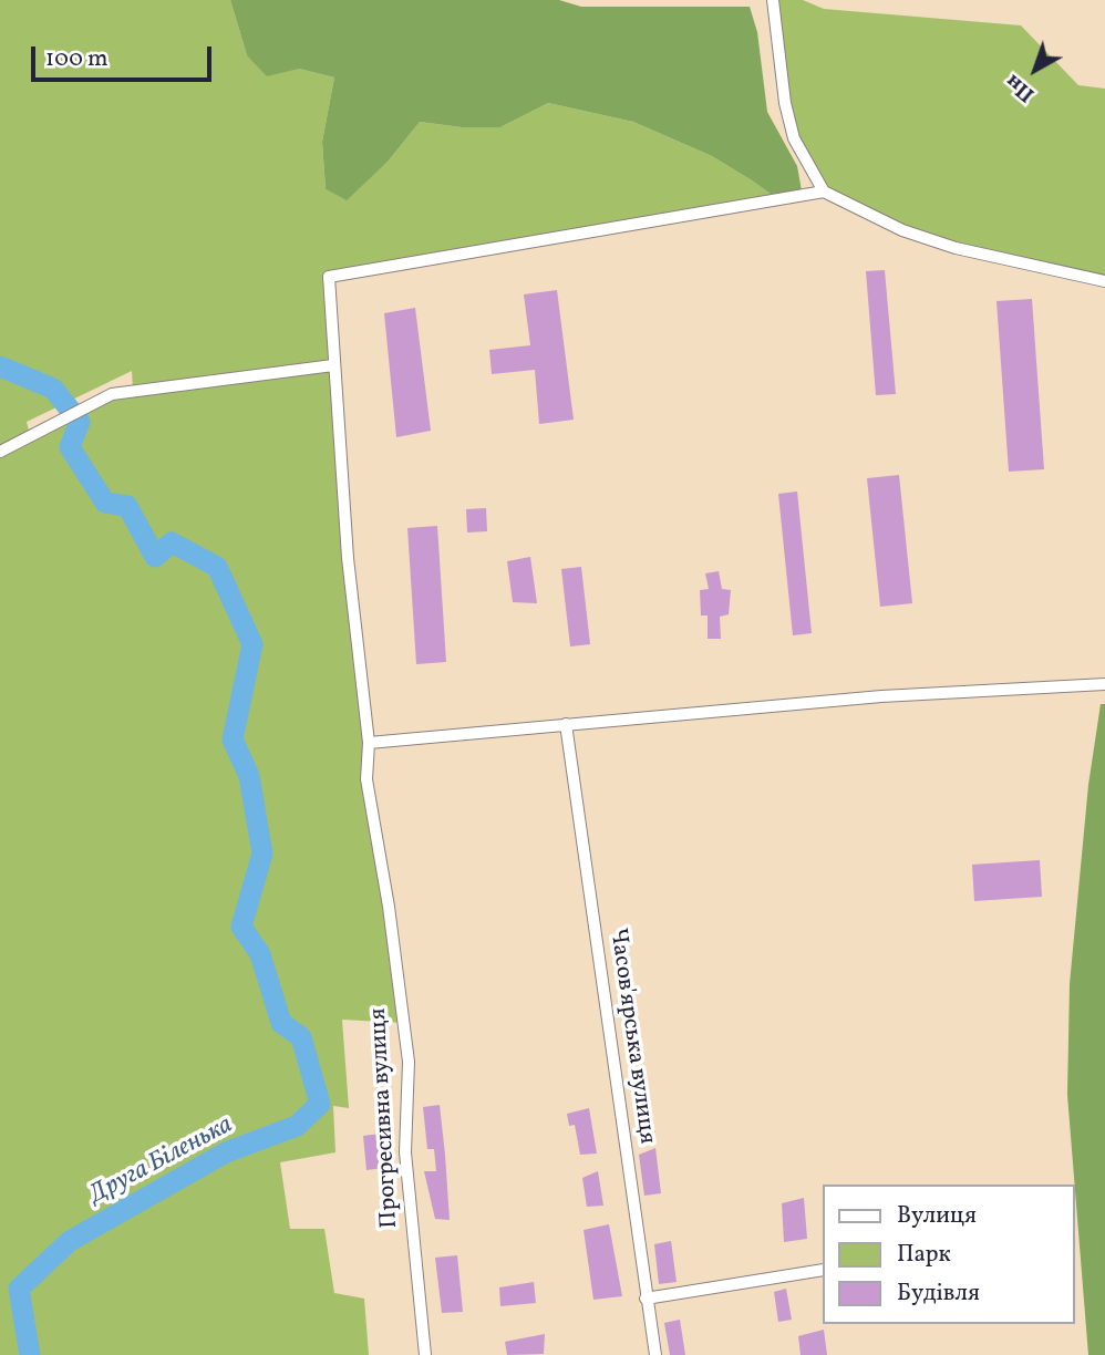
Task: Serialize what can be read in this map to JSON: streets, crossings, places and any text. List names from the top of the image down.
{
  "streets": {
    "street": ["Часов'ярська вулиця", "Прогресивна вулиця"]
  },
  "water": ["Друга Біленька"],
  "legend": ["Вулиця", "Парк", "Будівля"],
  "scale_bar": "100 m",
  "north": "bottom left"
}
